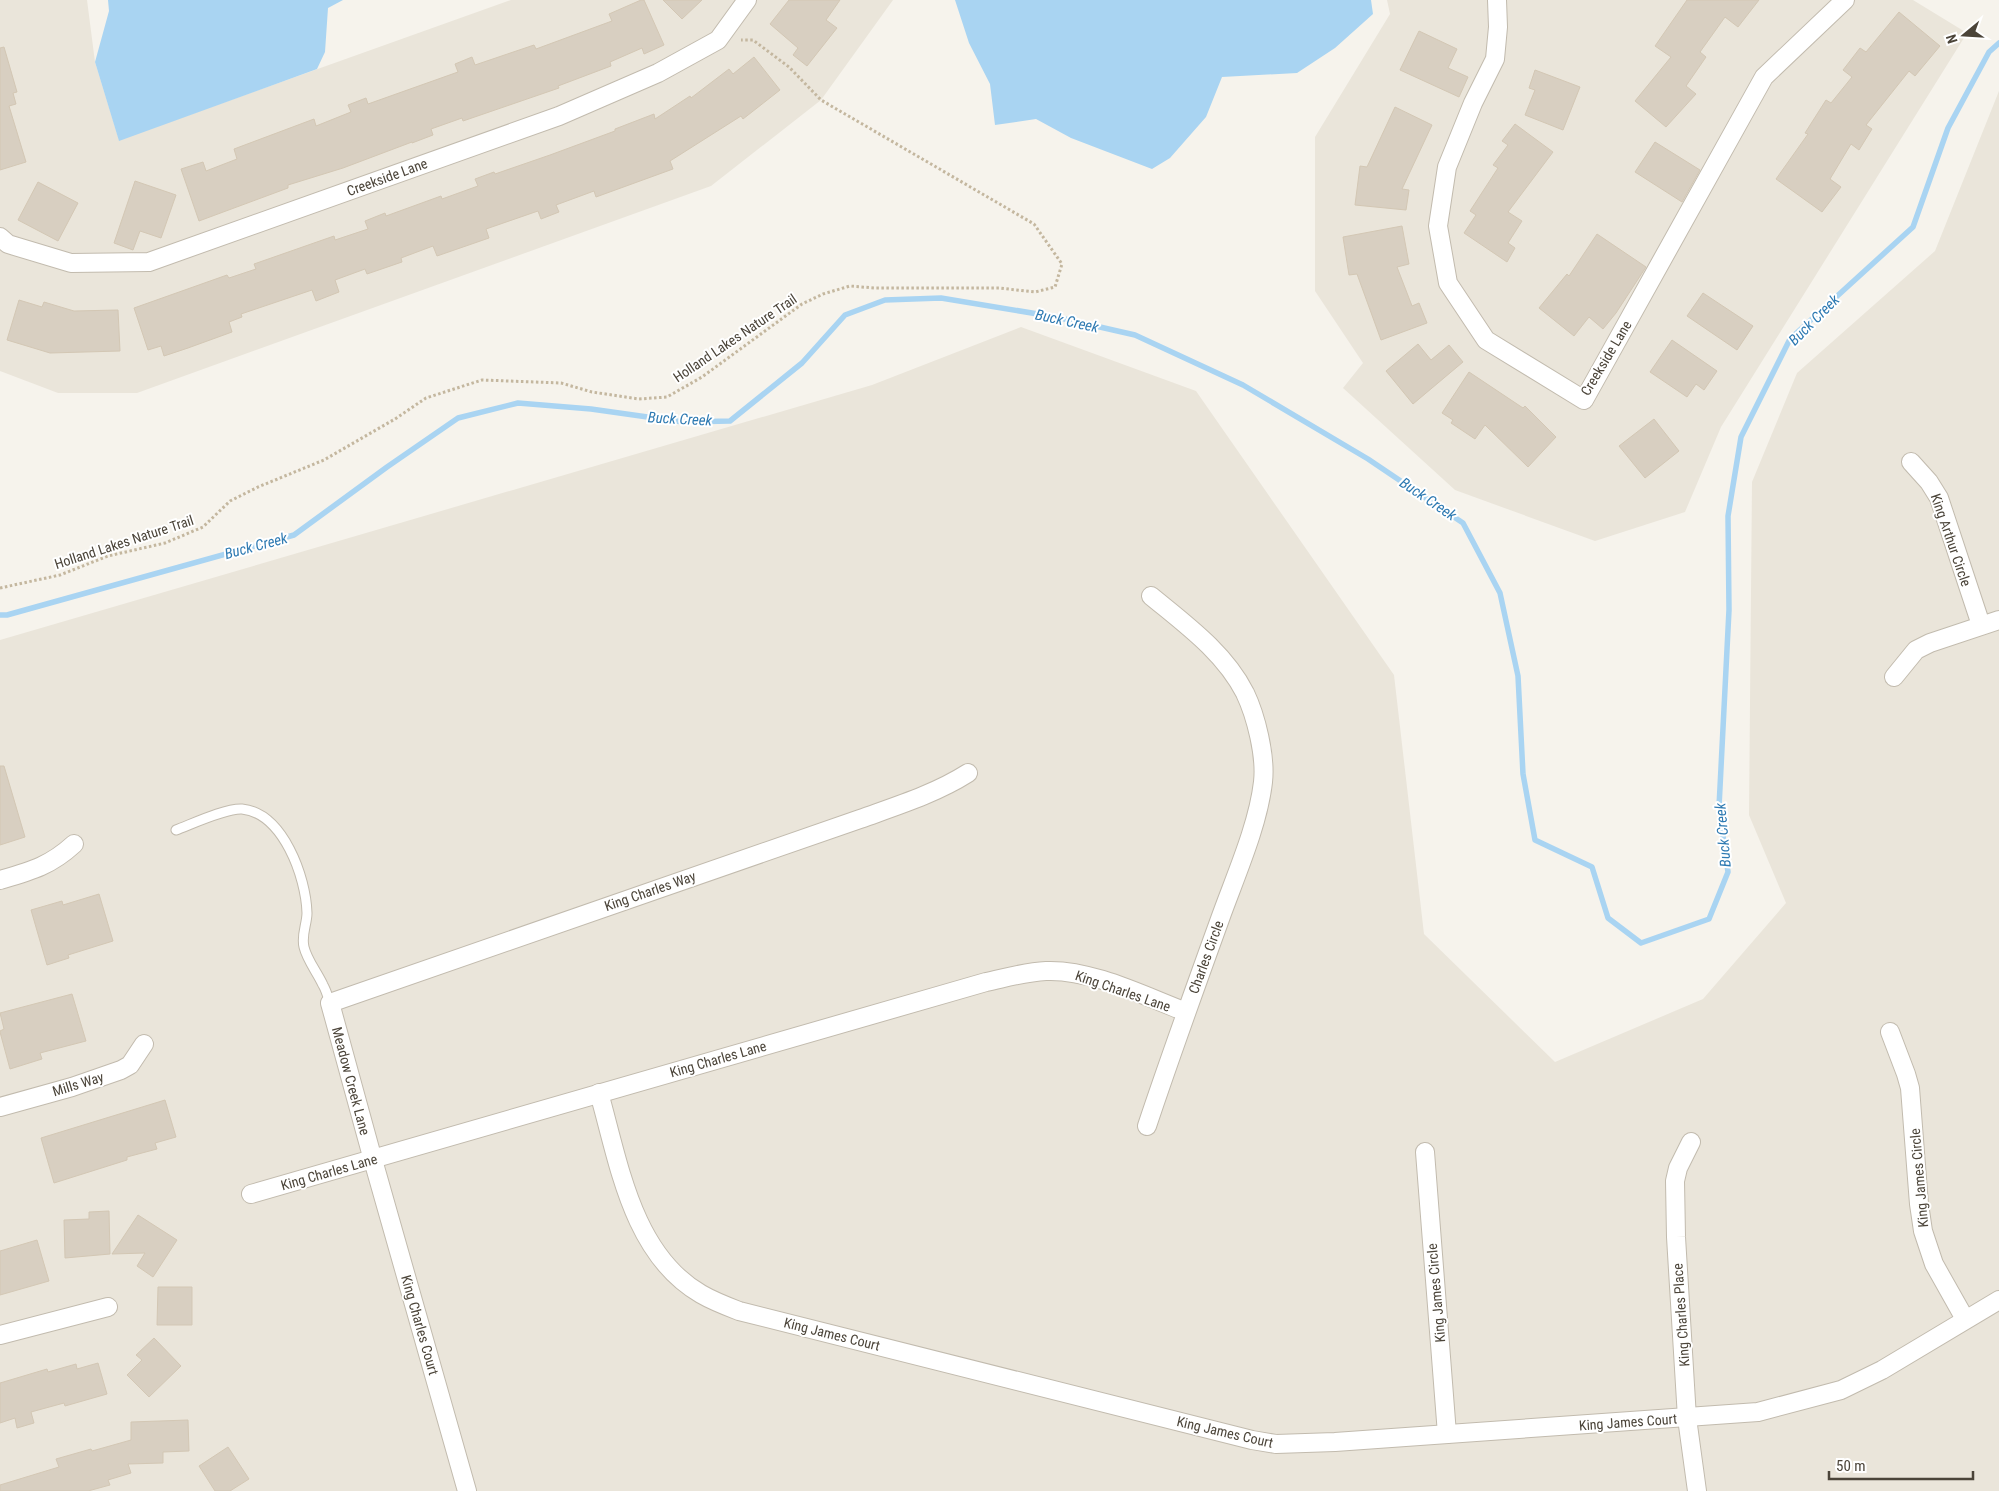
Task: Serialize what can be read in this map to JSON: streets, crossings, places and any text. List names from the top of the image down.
{
  "streets": {
    "street": [
      "Creekside Lane",
      "King Arthur Circle",
      "King Charles Way",
      "Charles Circle",
      "King Charles Lane",
      "Meadow Creek Lane",
      "Mills Way",
      "King James Circle",
      "King Charles Place",
      "King Charles Court",
      "King James Court"
    ],
    "path": ["Holland Lakes Nature Trail"]
  },
  "crossings": [
    ["Creekside Lane", "Holland Lakes Nature Trail"],
    ["King Charles Way", "Meadow Creek Lane"],
    ["Charles Circle", "King Charles Lane"],
    ["King Charles Lane", "Meadow Creek Lane"],
    ["King Charles Lane", "King Charles Court"],
    ["King Charles Lane", "King James Court"],
    ["Meadow Creek Lane", "King Charles Court"],
    ["King James Circle", "King James Court"],
    ["King Charles Place", "King James Court"]
  ],
  "water": ["Buck Creek"],
  "scale_bar": "50 m",
  "north": "left"
}
